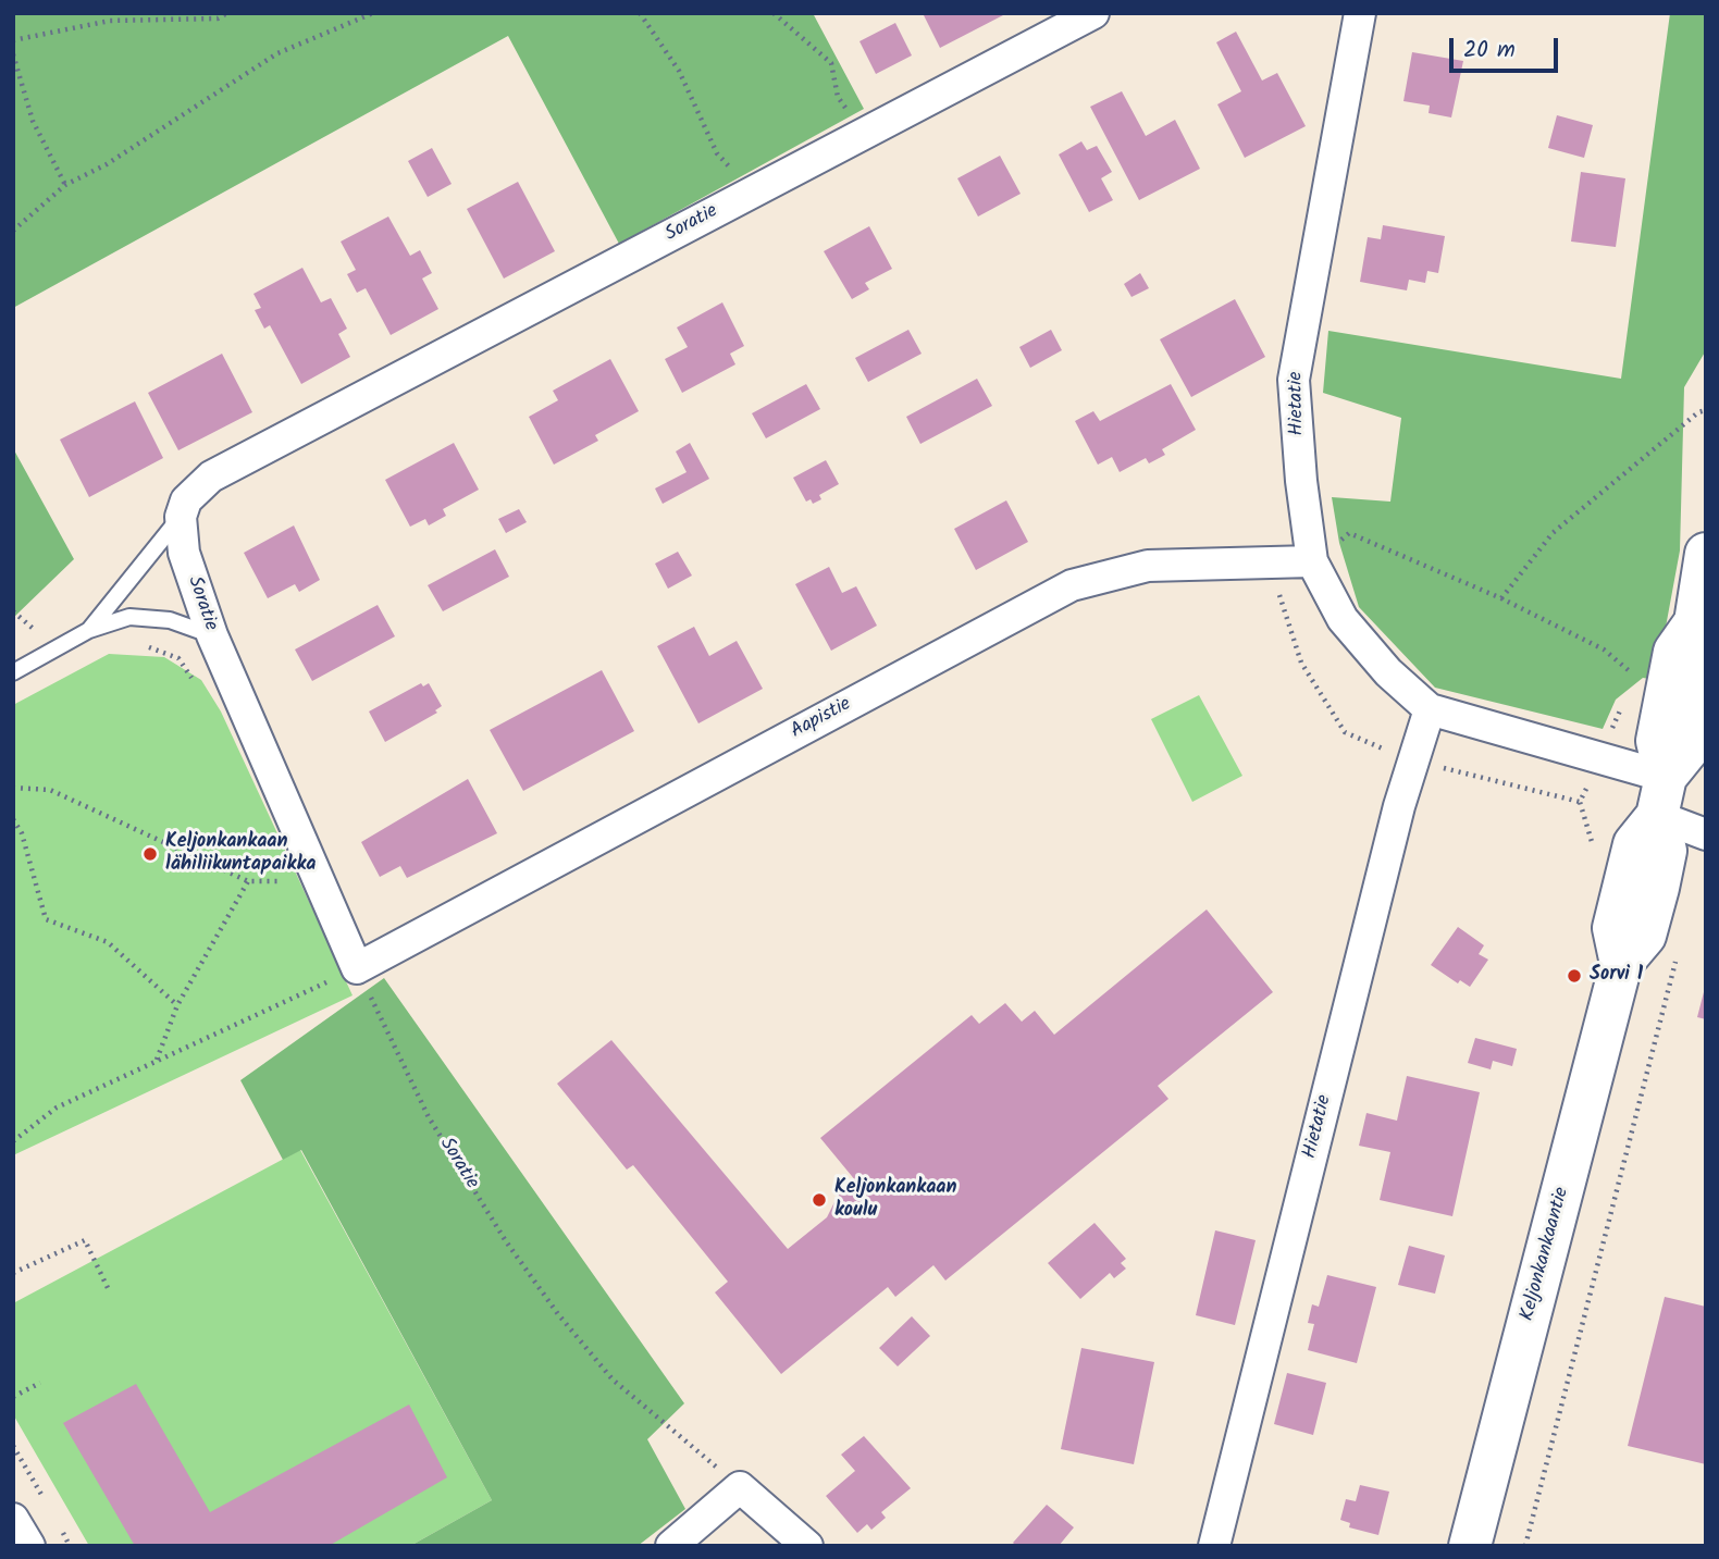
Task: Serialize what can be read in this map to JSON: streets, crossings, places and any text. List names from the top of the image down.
{
  "streets": {
    "main road": ["Keljonkankaantie"],
    "street": ["Soratie", "Hietatie", "Aapistie"]
  },
  "crossings": [
    ["Soratie", "Aapistie"],
    ["Hietatie", "Aapistie"],
    ["Hietatie", "Keljonkankaantie"]
  ],
  "places": ["Keljonkankaan lähiliikuntapaikka", "Sorvi 1", "Keljonkankaan koulu"],
  "scale_bar": "20 m"
}
